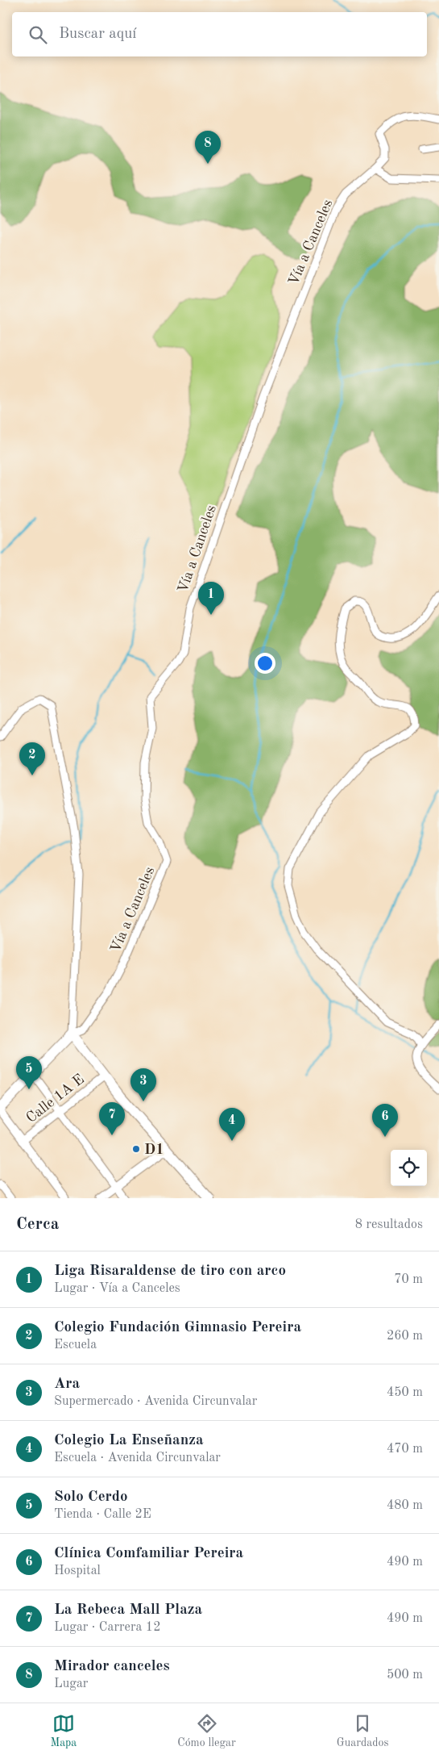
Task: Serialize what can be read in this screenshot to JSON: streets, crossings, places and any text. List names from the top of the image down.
{
  "streets": {
    "street": ["Vía a Canceles", "Calle 1A E"]
  },
  "places": ["D1"],
  "page": {
    "search": "Buscar aquí",
    "pins": [
      "8",
      "1",
      "2",
      "5",
      "3",
      "7",
      "6",
      "4"
    ],
    "heading": ["Cerca", "8 resultados"],
    "list": [
      {
        "mark": "1",
        "name": "Liga Risaraldense de tiro con arco",
        "note": "Lugar · Vía a Canceles",
        "value": "70 m"
      },
      {
        "mark": "2",
        "name": "Colegio Fundación Gimnasio Pereira",
        "note": "Escuela",
        "value": "260 m"
      },
      {
        "mark": "3",
        "name": "Ara",
        "note": "Supermercado · Avenida Circunvalar",
        "value": "450 m"
      },
      {
        "mark": "4",
        "name": "Colegio La Enseñanza",
        "note": "Escuela · Avenida Circunvalar",
        "value": "470 m"
      },
      {
        "mark": "5",
        "name": "Solo Cerdo",
        "note": "Tienda · Calle 2E",
        "value": "480 m"
      },
      {
        "mark": "6",
        "name": "Clínica Comfamiliar Pereira",
        "note": "Hospital",
        "value": "490 m"
      },
      {
        "mark": "7",
        "name": "La Rebeca Mall Plaza",
        "note": "Lugar · Carrera 12",
        "value": "490 m"
      },
      {
        "mark": "8",
        "name": "Mirador canceles",
        "note": "Lugar",
        "value": "500 m"
      }
    ],
    "nav": ["Mapa", "Cómo llegar", "Guardados"]
  }
}
